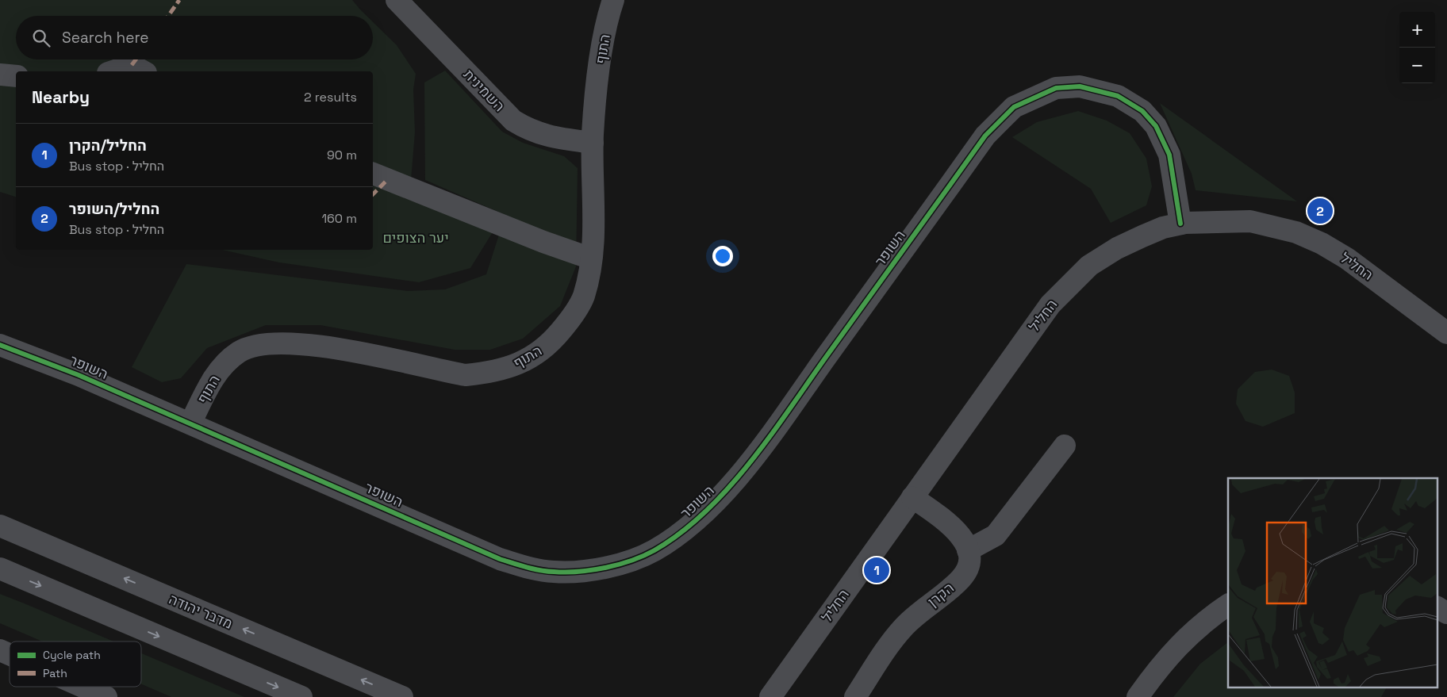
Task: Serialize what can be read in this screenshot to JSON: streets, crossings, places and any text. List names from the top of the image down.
{
  "streets": {
    "street": [
      "התוף",
      "השמינית",
      "השופר",
      "החליל",
      "הקרן",
      "מדבר יהודה"
    ]
  },
  "crossings": [
    ["התוף", "השמינית"],
    ["התוף", "השופר"],
    ["השופר", "החליל"]
  ],
  "parks": ["יער הצופים"],
  "legend": ["Cycle path", "Path"],
  "page": {
    "map_buttons": ["+", "−"],
    "search": "Search here",
    "heading": ["Nearby", "2 results"],
    "list": [
      {
        "mark": "1",
        "name": "החליל/הקרן",
        "note": "Bus stop · החליל",
        "value": "90 m"
      },
      {
        "mark": "2",
        "name": "החליל/השופר",
        "note": "Bus stop · החליל",
        "value": "160 m"
      }
    ],
    "pins": ["2", "1"]
  }
}
